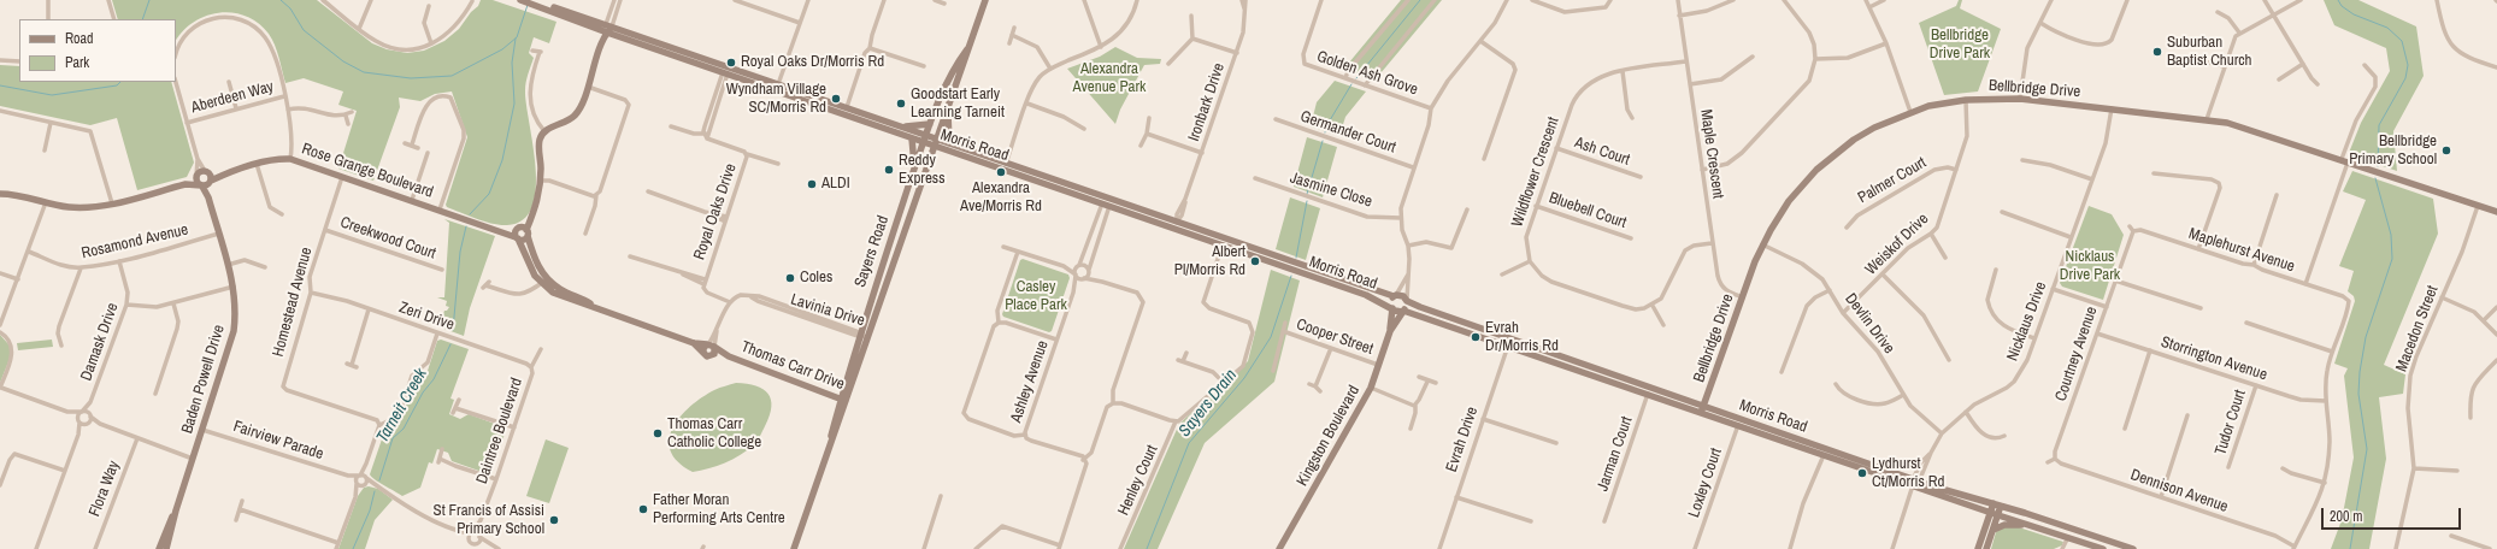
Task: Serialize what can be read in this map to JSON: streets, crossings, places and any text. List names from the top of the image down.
{
  "streets": {
    "street": [
      "Golden Ash Grove",
      "Bellbridge Drive",
      "Aberdeen Way",
      "Ironbark Drive",
      "Germander Court",
      "Morris Road",
      "Ash Court",
      "Maple Crescent",
      "Rose Grange Boulevard",
      "Wildflower Crescent",
      "Palmer Court",
      "Jasmine Close",
      "Bluebell Court",
      "Royal Oaks Drive",
      "Creekwood Court",
      "Rosamond Avenue",
      "Weiskof Drive",
      "Maplehurst Avenue",
      "Sayers Road",
      "Homestead Avenue",
      "Lavinia Drive",
      "Zeri Drive",
      "Nicklaus Drive",
      "Devlin Drive",
      "Macedon Street",
      "Cooper Street",
      "Damask Drive",
      "Courtney Avenue",
      "Storrington Avenue",
      "Thomas Carr Drive",
      "Baden Powell Drive",
      "Ashley Avenue",
      "Tudor Court",
      "Daintree Boulevard",
      "Kingston Boulevard",
      "Evrah Drive",
      "Fairview Parade",
      "Jarman Court",
      "Henley Court",
      "Loxley Court",
      "Flora Way",
      "Dennison Avenue"
    ]
  },
  "crossings": [
    ["Bellbridge Drive", "Morris Road"],
    ["Bellbridge Drive", "Maple Crescent"],
    ["Bellbridge Drive", "Weiskof Drive"],
    ["Bellbridge Drive", "Nicklaus Drive"],
    ["Bellbridge Drive", "Devlin Drive"],
    ["Bellbridge Drive", "Macedon Street"],
    ["Ironbark Drive", "Morris Road"],
    ["Morris Road", "Sayers Road"],
    ["Morris Road", "Nicklaus Drive"],
    ["Morris Road", "Kingston Boulevard"],
    ["Morris Road", "Evrah Drive"],
    ["Morris Road", "Jarman Court"],
    ["Morris Road", "Loxley Court"],
    ["Ash Court", "Wildflower Crescent"],
    ["Maple Crescent", "Wildflower Crescent"],
    ["Rose Grange Boulevard", "Homestead Avenue"],
    ["Rose Grange Boulevard", "Thomas Carr Drive"],
    ["Rose Grange Boulevard", "Baden Powell Drive"],
    ["Wildflower Crescent", "Bluebell Court"],
    ["Palmer Court", "Weiskof Drive"],
    ["Royal Oaks Drive", "Lavinia Drive"],
    ["Creekwood Court", "Homestead Avenue"],
    ["Rosamond Avenue", "Damask Drive"],
    ["Rosamond Avenue", "Baden Powell Drive"],
    ["Weiskof Drive", "Devlin Drive"],
    ["Maplehurst Avenue", "Courtney Avenue"],
    ["Sayers Road", "Lavinia Drive"],
    ["Sayers Road", "Thomas Carr Drive"],
    ["Homestead Avenue", "Zeri Drive"],
    ["Zeri Drive", "Daintree Boulevard"],
    ["Nicklaus Drive", "Devlin Drive"],
    ["Cooper Street", "Kingston Boulevard"],
    ["Courtney Avenue", "Storrington Avenue"],
    ["Courtney Avenue", "Dennison Avenue"],
    ["Storrington Avenue", "Tudor Court"],
    ["Baden Powell Drive", "Fairview Parade"]
  ],
  "water": ["Sayers Drain", "Tarneit Creek"],
  "parks": [
    "Bellbridge Drive Park",
    "Alexandra Avenue Park",
    "Nicklaus Drive Park",
    "Casley Place Park"
  ],
  "places": [
    "Suburban Baptist Church",
    "Royal Oaks Dr/Morris Rd",
    "Wyndham Village SC/Morris Rd",
    "Goodstart Early Learning Tarneit",
    "Bellbridge Primary School",
    "Reddy Express",
    "Alexandra Ave/Morris Rd",
    "ALDI",
    "Albert Pl/Morris Rd",
    "Coles",
    "Evrah Dr/Morris Rd",
    "Thomas Carr Catholic College",
    "Lydhurst Ct/Morris Rd",
    "Father Moran Performing Arts Centre",
    "St Francis of Assisi Primary School"
  ],
  "legend": ["Road", "Park"],
  "scale_bar": "200 m"
}
